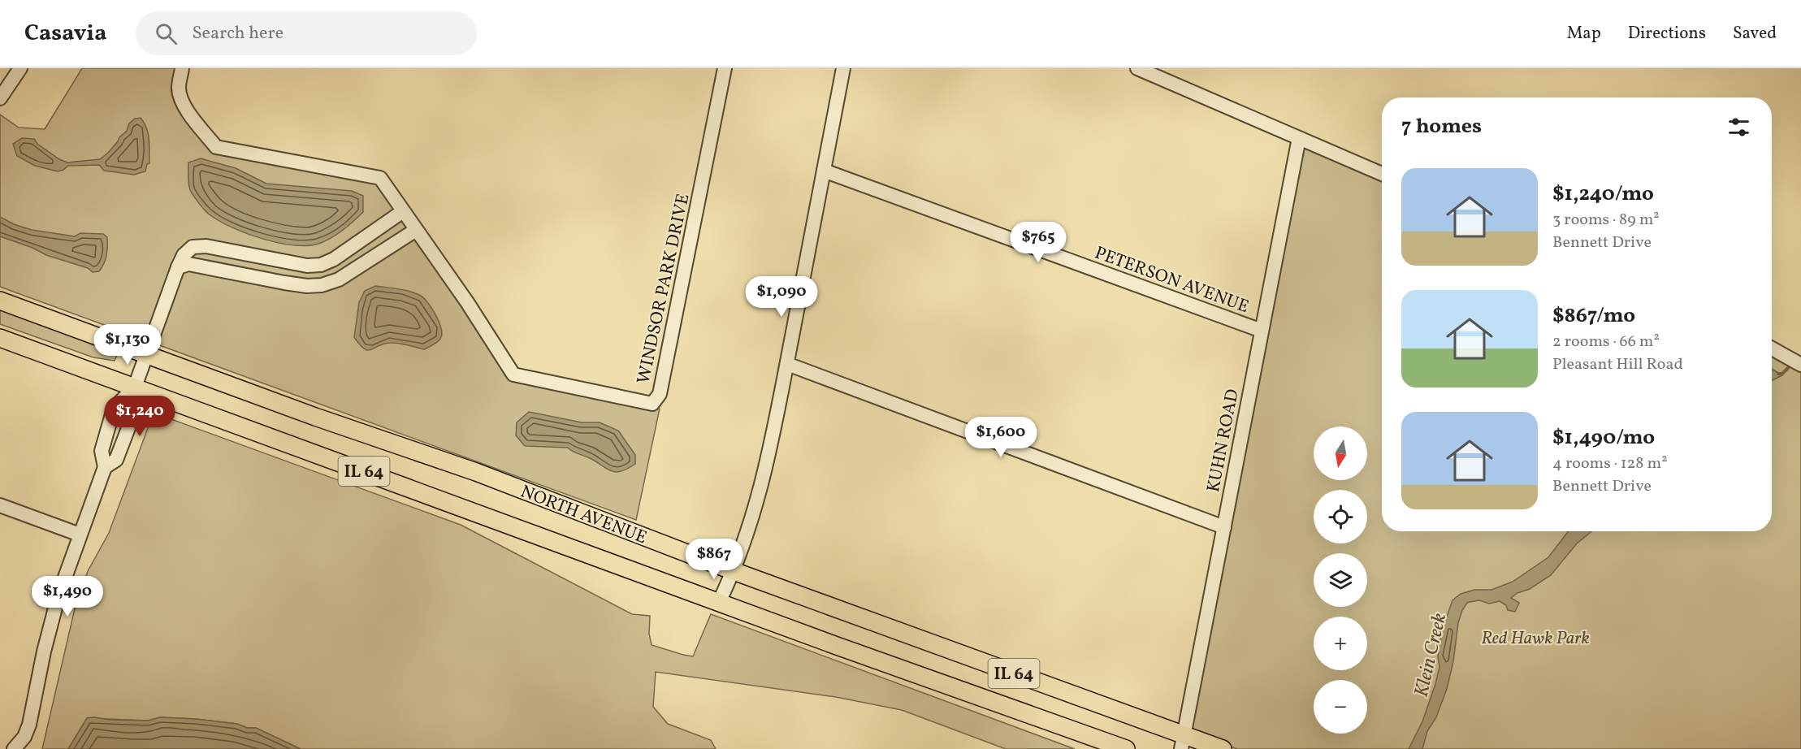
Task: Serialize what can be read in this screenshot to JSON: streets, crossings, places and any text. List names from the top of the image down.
{
  "streets": {
    "main road": ["IL 64", "NORTH AVENUE"],
    "street": ["PETERSON AVENUE", "WINDSOR PARK DRIVE", "KUHN ROAD"]
  },
  "crossings": [
    ["PETERSON AVENUE", "KUHN ROAD"],
    ["KUHN ROAD", "NORTH AVENUE"]
  ],
  "water": ["Klein Creek"],
  "parks": ["Red Hawk Park"],
  "north": "bottom",
  "page": {
    "header": "Casavia",
    "search": "Search here",
    "nav": ["Map", "Directions", "Saved"],
    "heading": "7 homes",
    "list": [
      {
        "name": "$1,240/mo",
        "note": "3 rooms · 89 m² · Bennett Drive"
      },
      {
        "name": "$867/mo",
        "note": "2 rooms · 66 m² · Pleasant Hill Road"
      },
      {
        "name": "$1,490/mo",
        "note": "4 rooms · 128 m² · Bennett Drive"
      }
    ],
    "price": [
      "$765",
      "$1,090",
      "$1,130",
      "$1,240",
      "$1,600",
      "$867",
      "$1,490"
    ],
    "map_buttons": ["+", "−"]
  }
}
